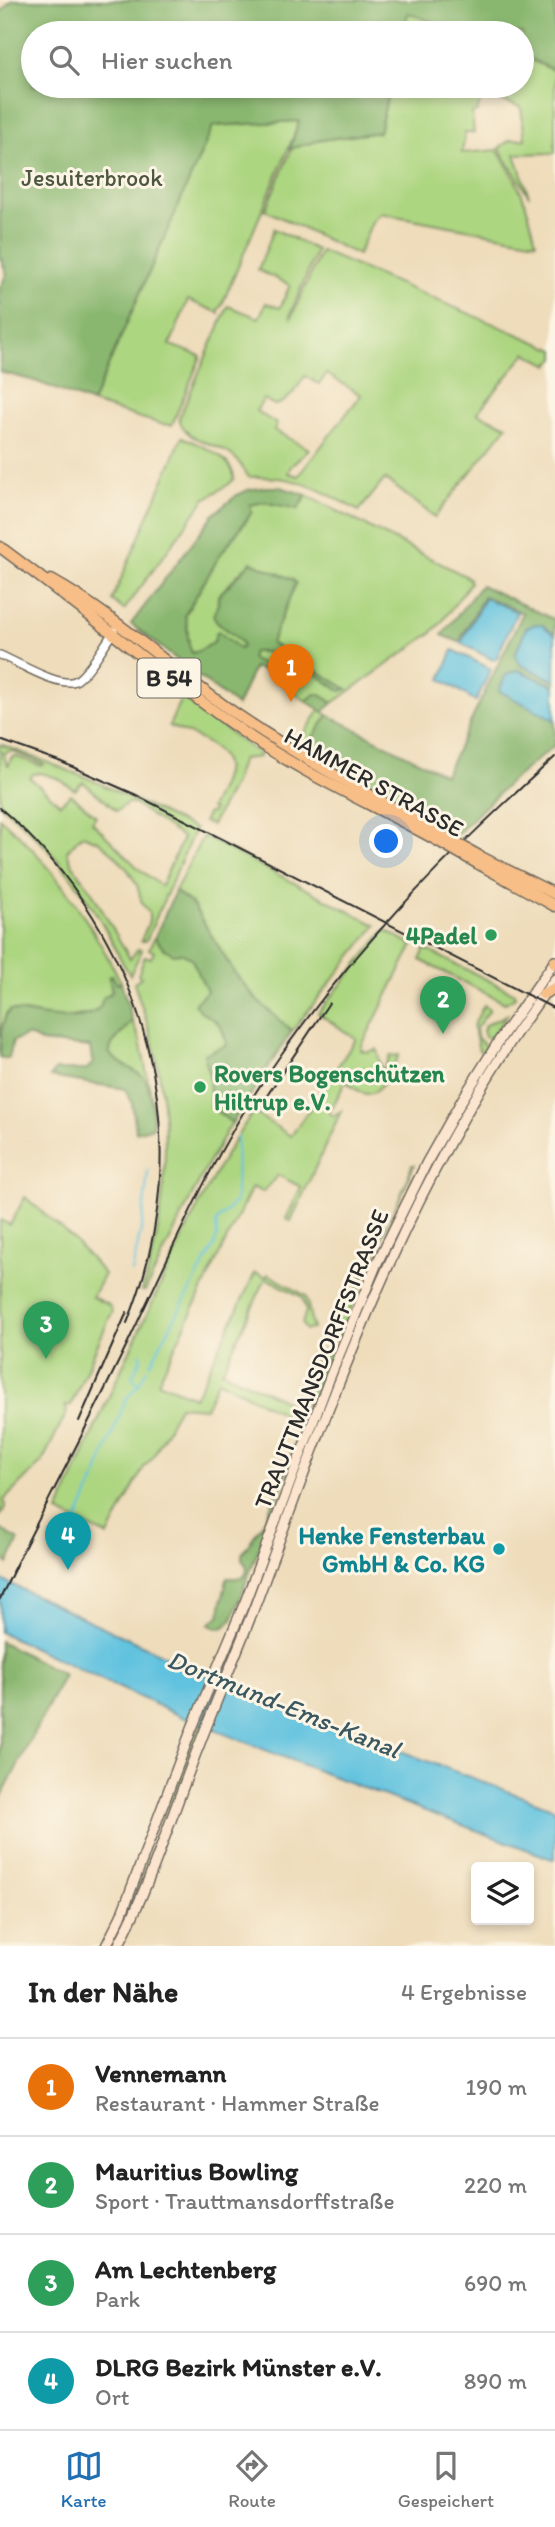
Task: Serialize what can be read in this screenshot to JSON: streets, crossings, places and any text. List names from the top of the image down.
{
  "streets": {
    "main road": ["B 54", "HAMMER STRASSE", "TRAUTTMANSDORFFSTRASSE"]
  },
  "crossings": [
    ["B 54", "HAMMER STRASSE"]
  ],
  "water": ["Dortmund-Ems-Kanal"],
  "parks": ["Jesuiterbrook"],
  "places": ["4Padel", "Rovers Bogenschützen Hiltrup e.V.", "Henke Fensterbau GmbH & Co. KG"],
  "page": {
    "search": "Hier suchen",
    "pins": [
      "1",
      "2",
      "3",
      "4"
    ],
    "heading": ["In der Nähe", "4 Ergebnisse"],
    "list": [
      {
        "mark": "1",
        "name": "Vennemann",
        "note": "Restaurant · Hammer Straße",
        "value": "190 m"
      },
      {
        "mark": "2",
        "name": "Mauritius Bowling",
        "note": "Sport · Trauttmansdorffstraße",
        "value": "220 m"
      },
      {
        "mark": "3",
        "name": "Am Lechtenberg",
        "note": "Park",
        "value": "690 m"
      },
      {
        "mark": "4",
        "name": "DLRG Bezirk Münster e.V.",
        "note": "Ort",
        "value": "890 m"
      }
    ],
    "nav": ["Karte", "Route", "Gespeichert"]
  }
}
